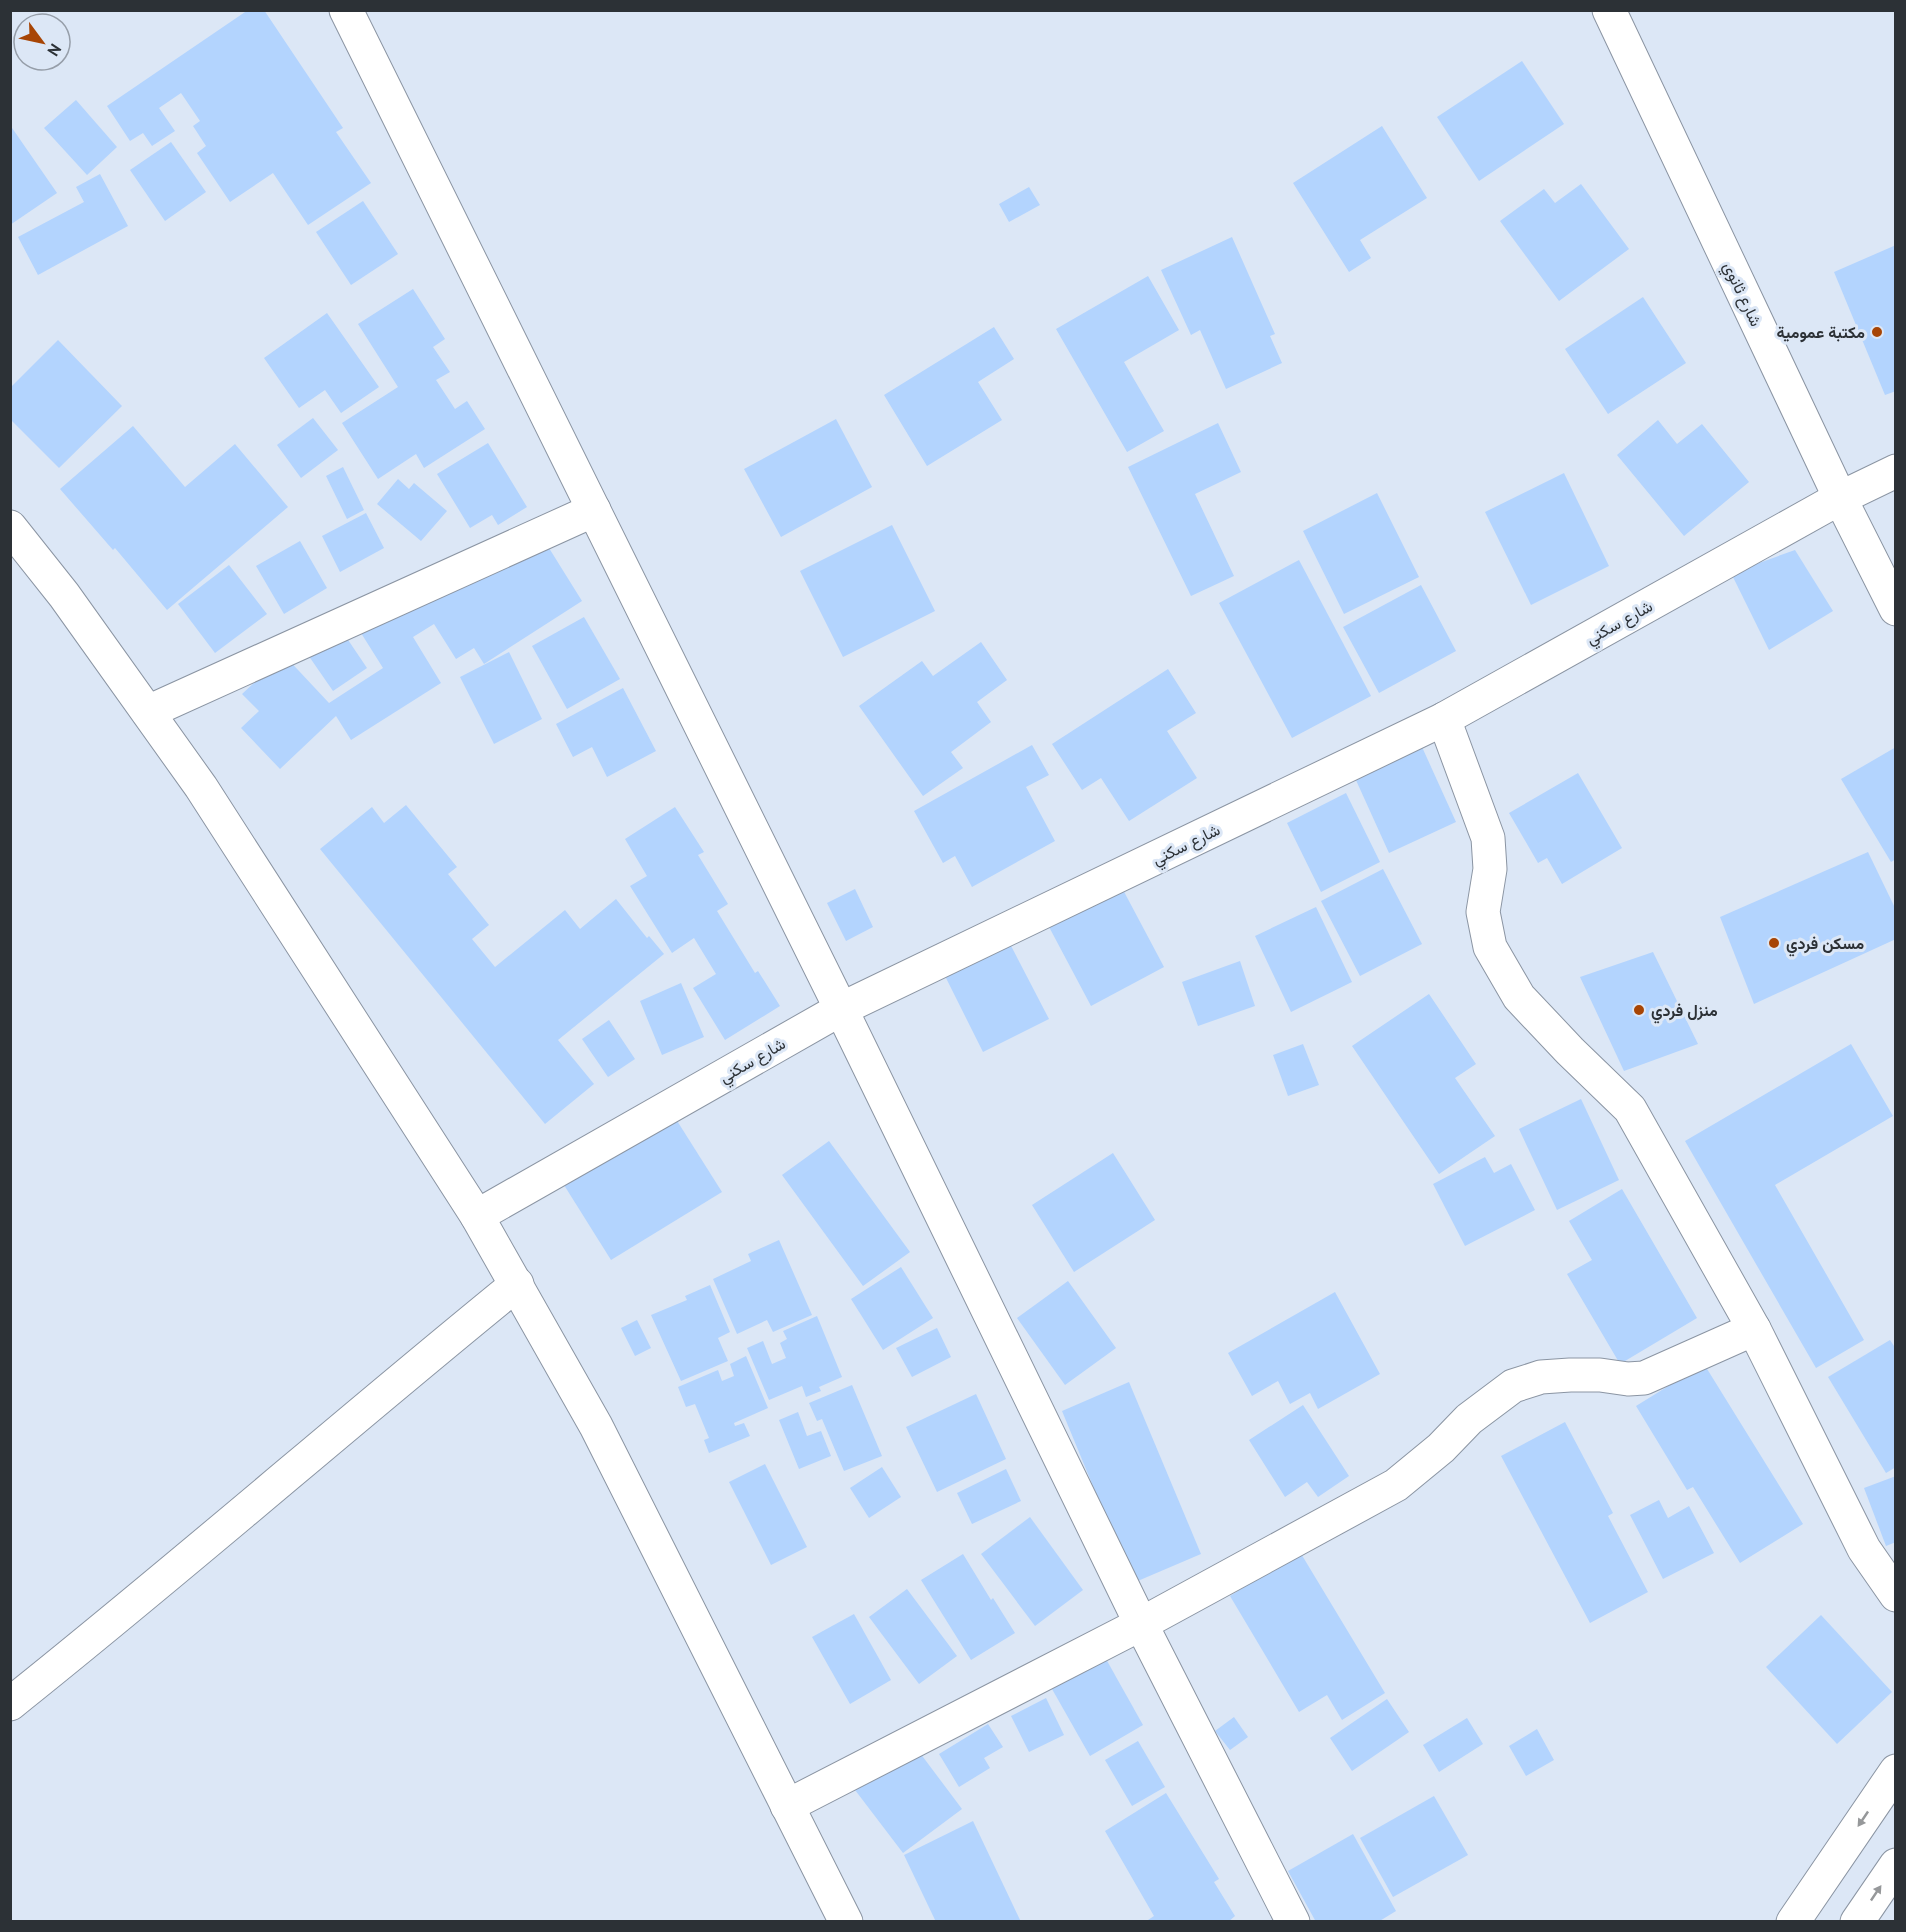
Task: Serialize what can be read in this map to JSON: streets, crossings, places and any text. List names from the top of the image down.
{
  "streets": {
    "street": ["شارع ثانوي", "شارع سكني"]
  },
  "crossings": [
    ["شارع ثانوي", "شارع سكني"]
  ],
  "places": ["مكتبة عمومية", "مسكن فردي", "منزل فردي"],
  "north": "bottom right"
}
